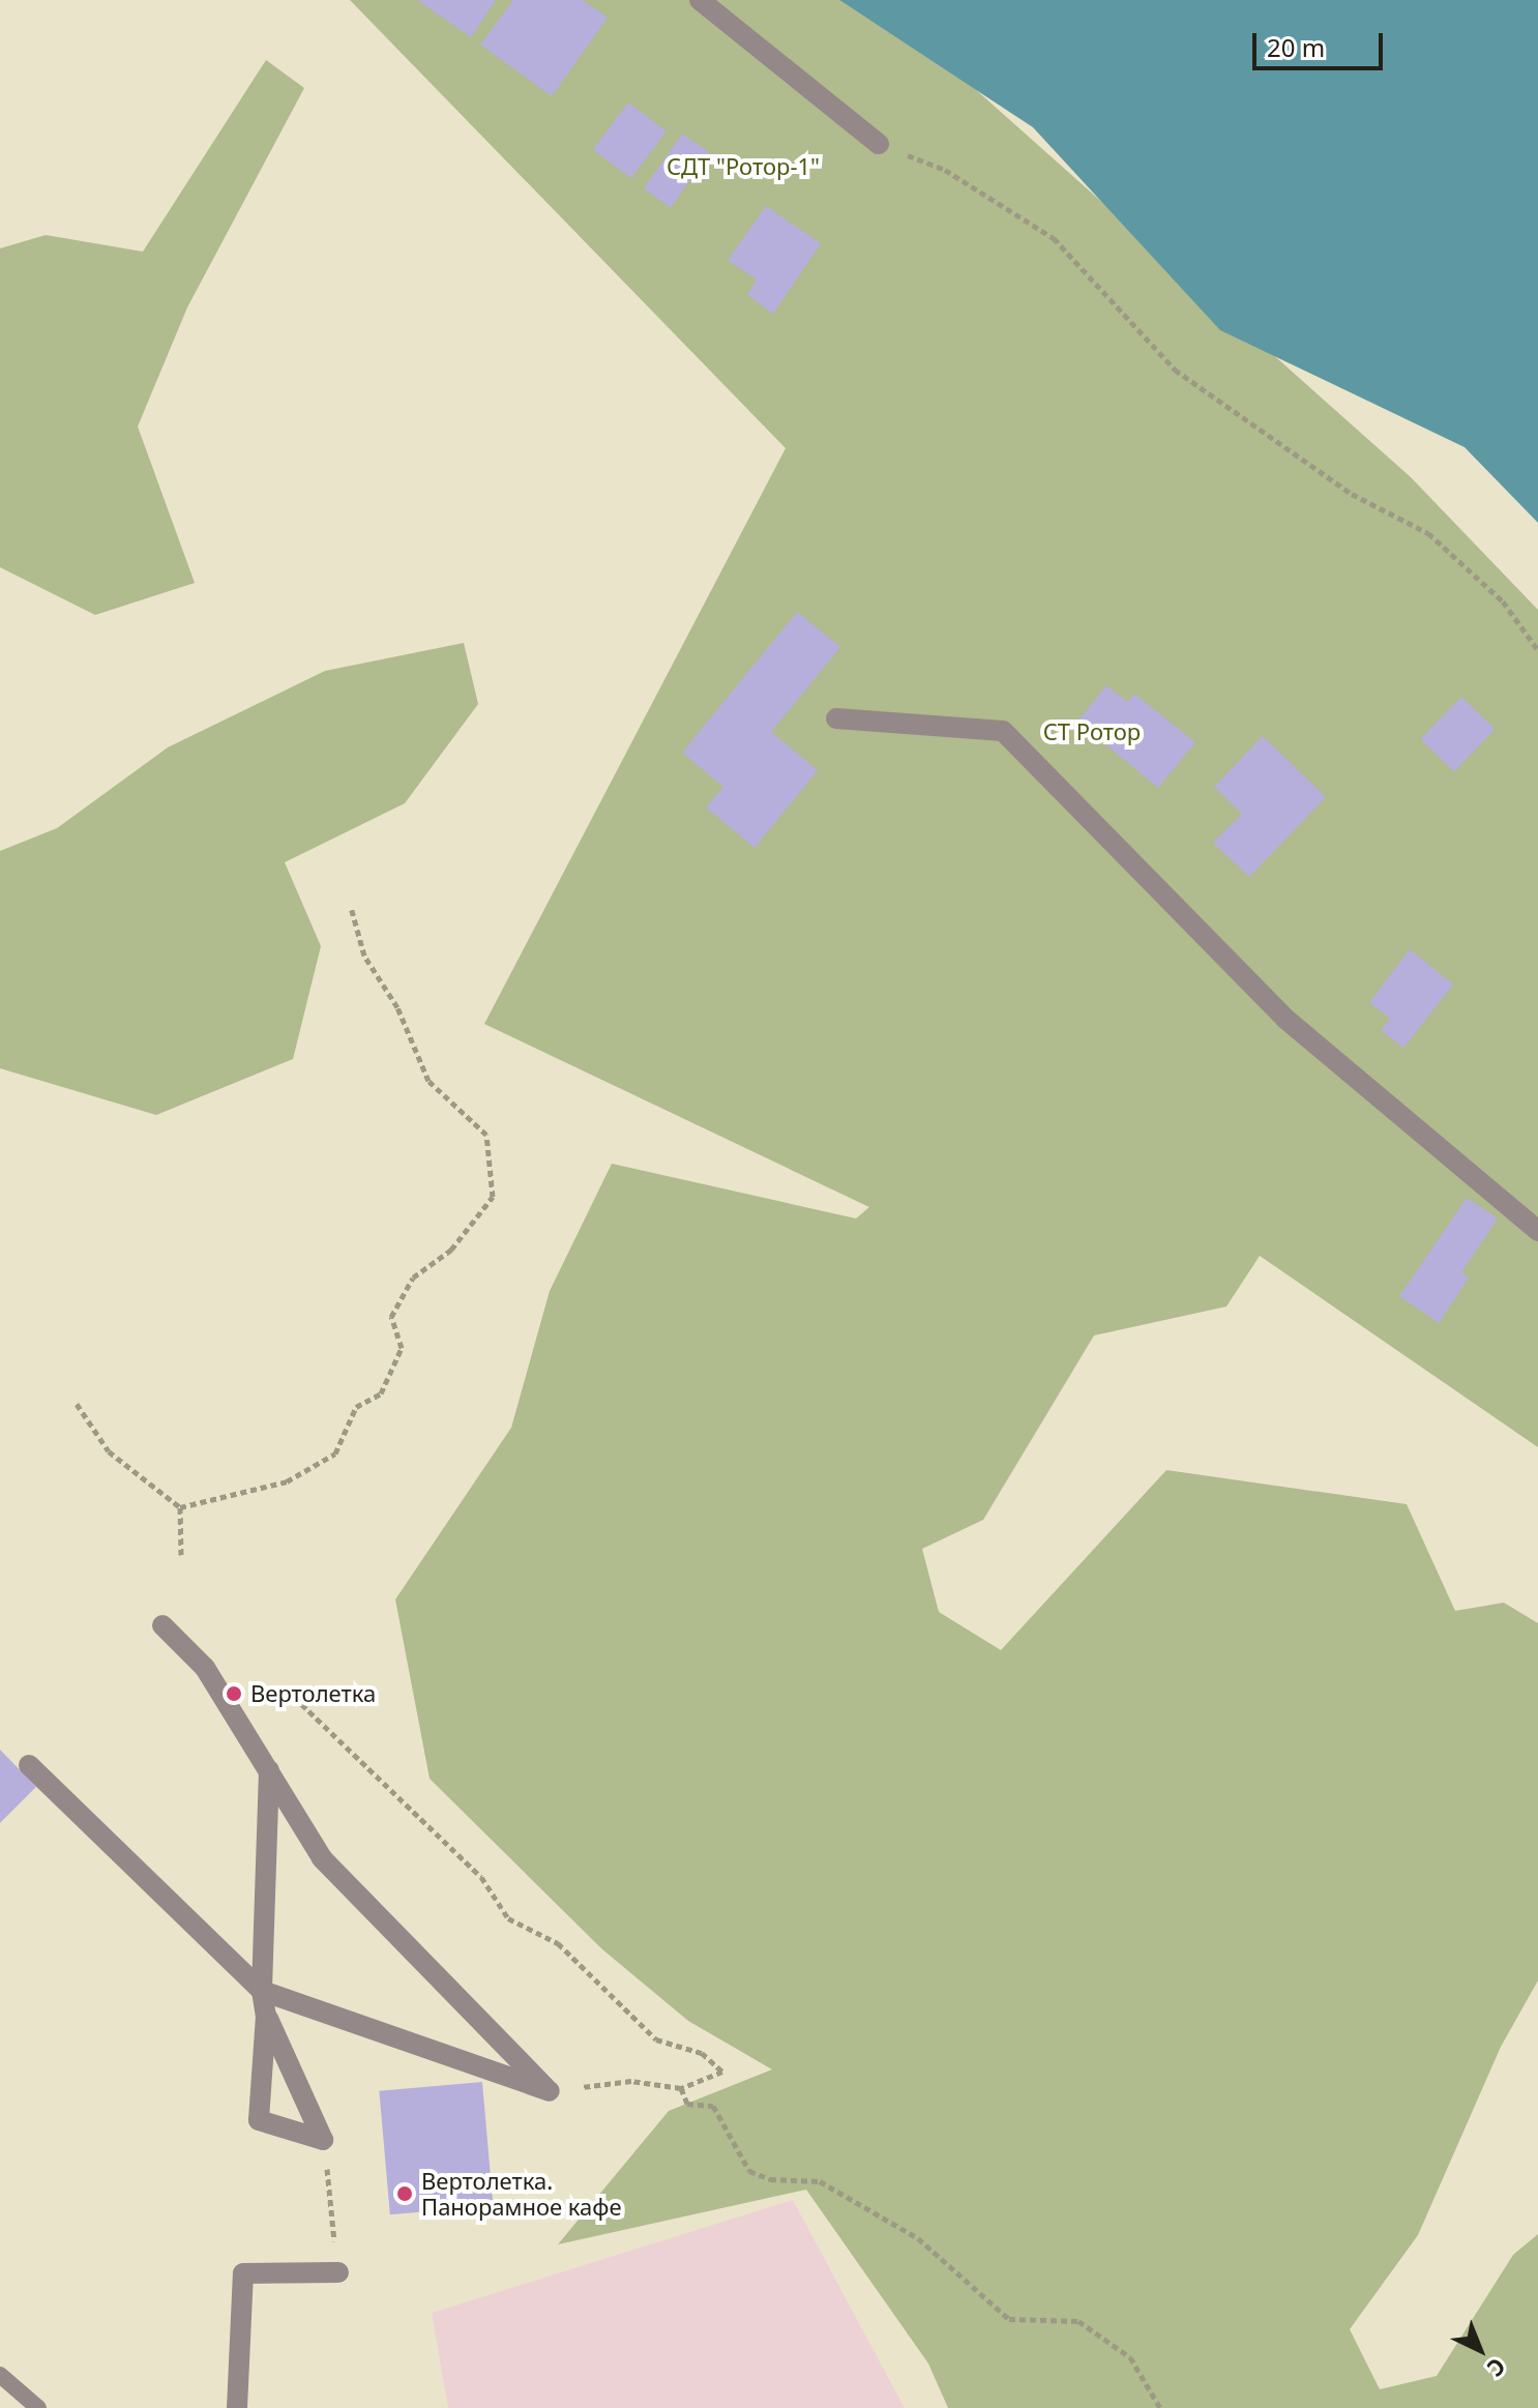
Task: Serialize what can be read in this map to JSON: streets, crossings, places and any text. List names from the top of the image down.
{
  "parks": ["СДТ \"Ротор-1\"", "СТ Ротор"],
  "places": ["Вертолетка", "Вертолетка. Панорамное кафе"],
  "scale_bar": "20 m",
  "north": "bottom right"
}
